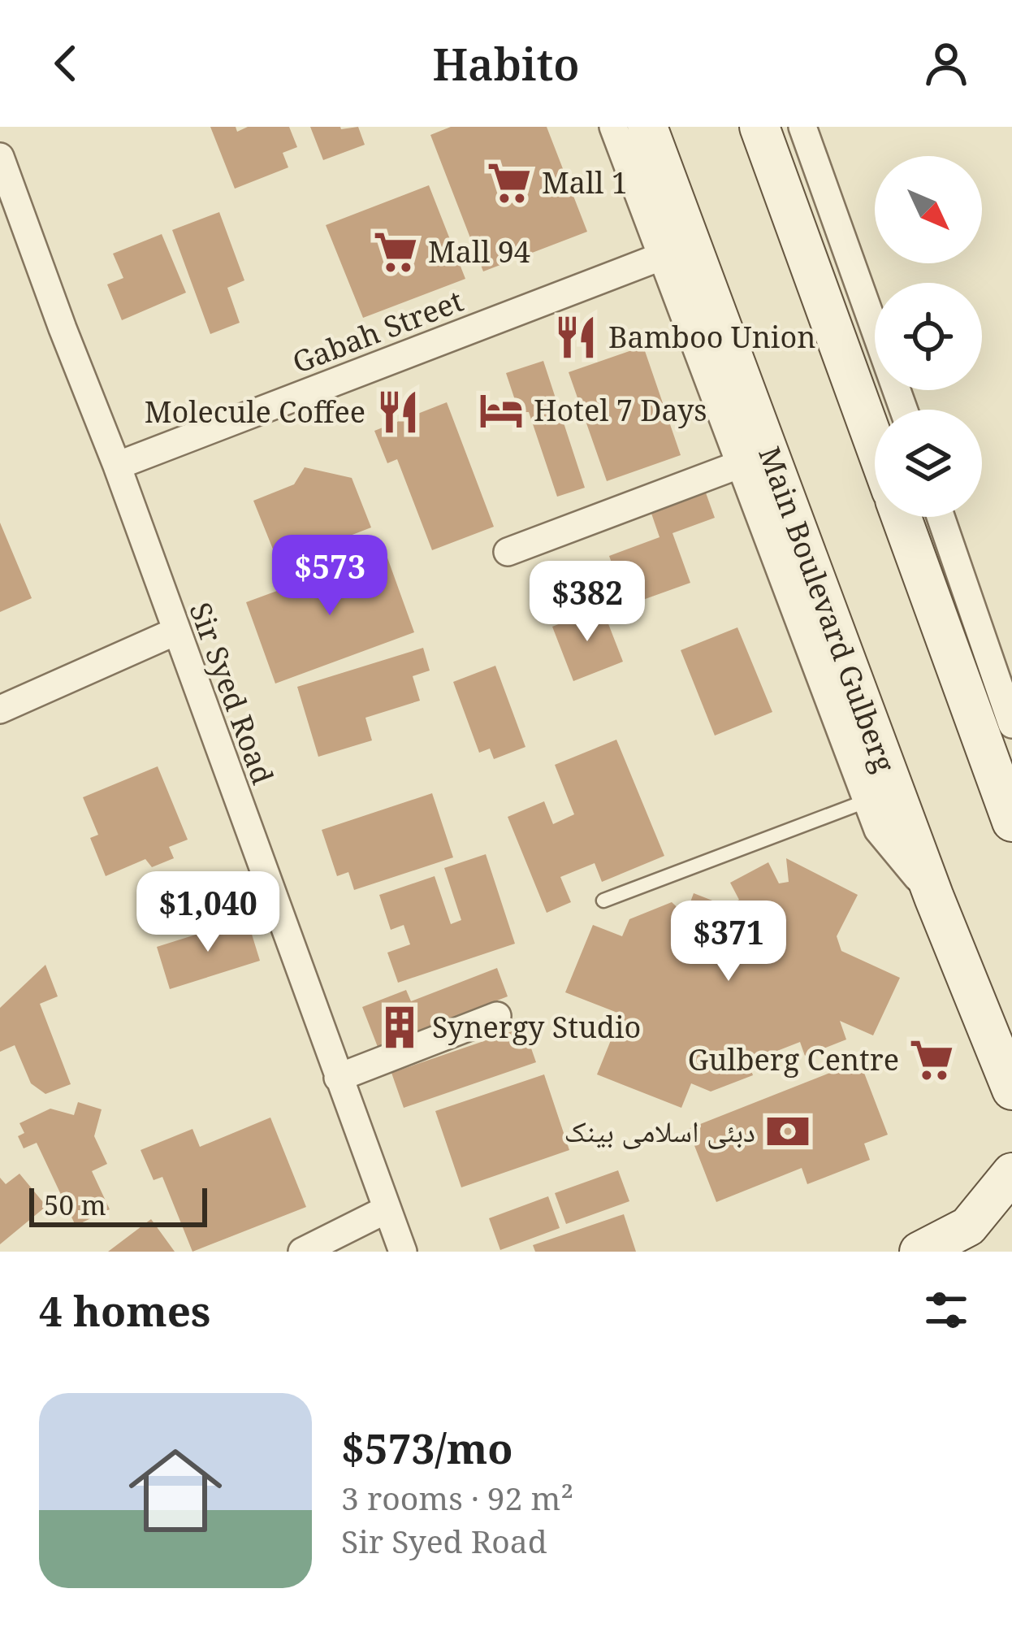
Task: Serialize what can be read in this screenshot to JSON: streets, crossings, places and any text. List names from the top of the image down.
{
  "streets": {
    "main road": ["Main Boulevard Gulberg"],
    "street": ["Gabah Street", "Sir Syed Road"]
  },
  "crossings": [
    ["Gabah Street", "Sir Syed Road"]
  ],
  "places": {
    "supermarket": ["Mall 1", "Mall 94", "Gulberg Centre"],
    "restaurant": ["Bamboo Union", "Molecule Coffee"],
    "hotel": ["Hotel 7 Days"],
    "building": ["Synergy Studio"],
    "bank": ["دبئی اسلامی بینک"]
  },
  "scale_bar": "50 m",
  "north": "bottom right",
  "page": {
    "header": "Habito",
    "price": [
      "$573",
      "$382",
      "$1,040",
      "$371"
    ],
    "scale": "50 m",
    "heading": "4 homes",
    "list": [
      {
        "name": "$573/mo",
        "note": "3 rooms · 92 m² · Sir Syed Road"
      }
    ]
  }
}
